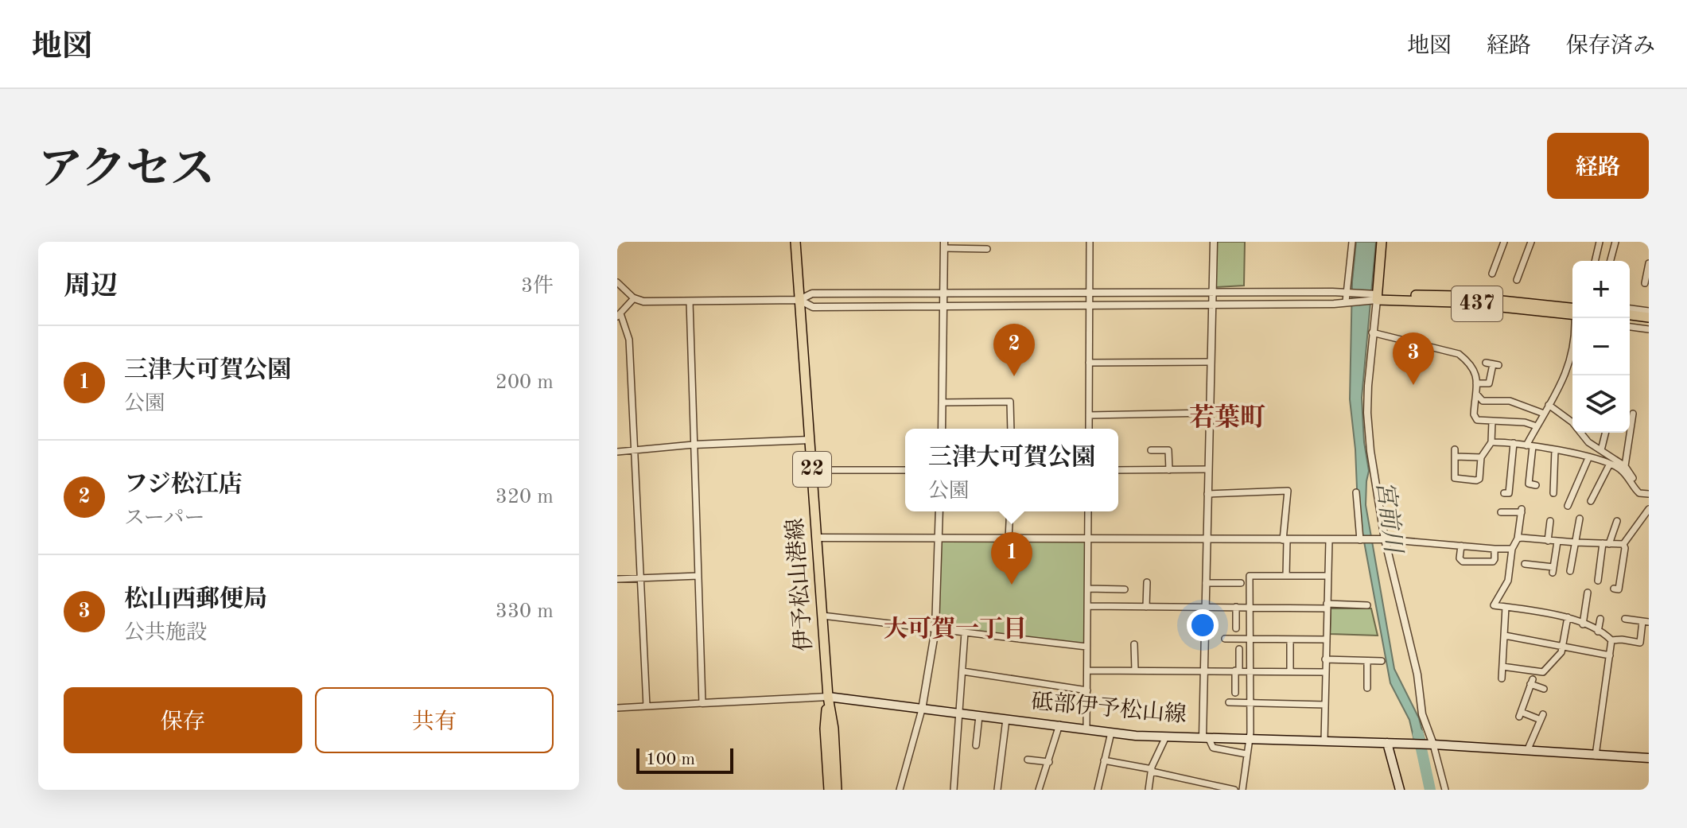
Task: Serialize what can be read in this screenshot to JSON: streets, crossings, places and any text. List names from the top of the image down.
{
  "streets": {
    "main road": [
      "437",
      "22",
      "伊予松山港線",
      "砥部伊予松山線"
    ]
  },
  "crossings": [
    ["伊予松山港線", "砥部伊予松山線"]
  ],
  "districts": ["若葉町", "大可賀一丁目"],
  "water": ["宮前川"],
  "scale_bar": "100 m",
  "page": {
    "header": "地図",
    "nav": ["地図", "経路", "保存済み"],
    "title": "アクセス",
    "buttons": [
      "経路",
      ["保存", "共有"]
    ],
    "heading": ["周辺", "3件"],
    "map_buttons": ["+", "−"],
    "pins": ["2", "3", "1"],
    "list": [
      {
        "mark": "1",
        "name": "三津大可賀公園",
        "note": "公園",
        "value": "200 m"
      },
      {
        "mark": "2",
        "name": "フジ松江店",
        "note": "スーパー",
        "value": "320 m"
      },
      {
        "mark": "3",
        "name": "松山西郵便局",
        "note": "公共施設",
        "value": "330 m"
      }
    ],
    "popup": ["三津大可賀公園", "公園"],
    "scale": "100 m"
  }
}
